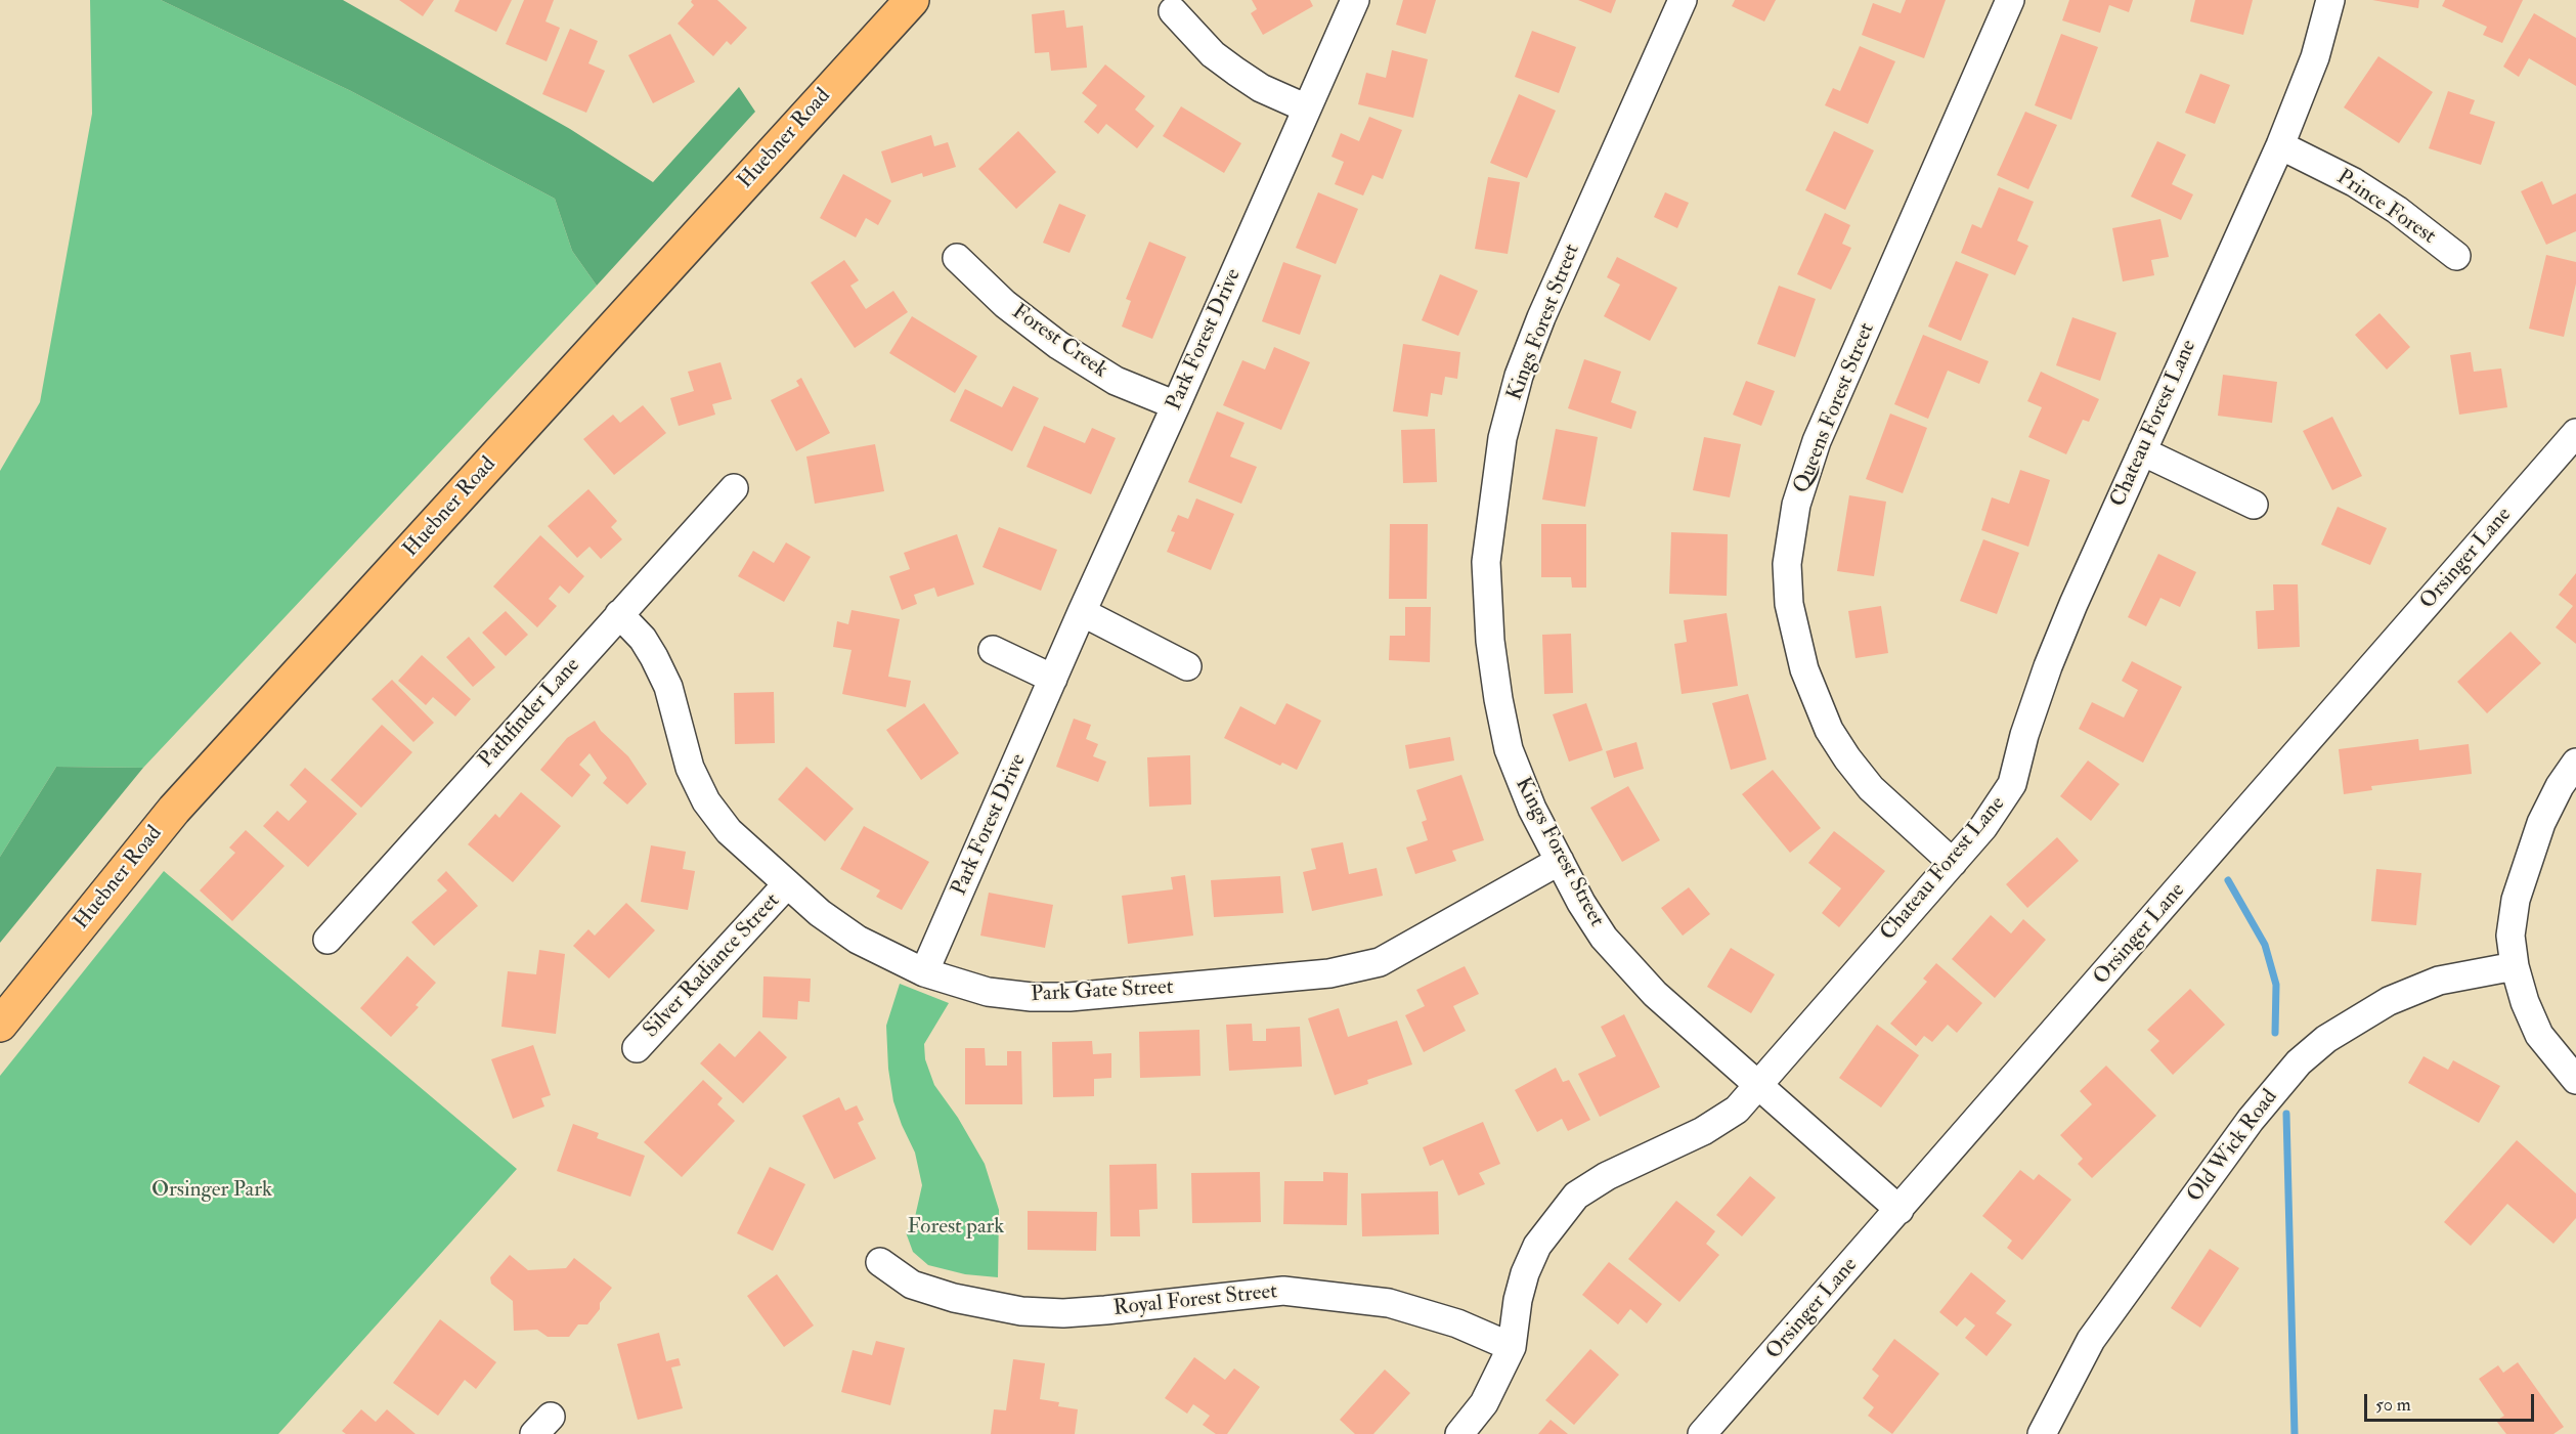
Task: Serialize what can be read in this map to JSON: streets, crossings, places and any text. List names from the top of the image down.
{
  "streets": {
    "main road": ["Huebner Road"],
    "street": [
      "Prince Forest",
      "Kings Forest Street",
      "Park Forest Drive",
      "Forest Creek",
      "Queens Forest Street",
      "Chateau Forest Lane",
      "Orsinger Lane",
      "Pathfinder Lane",
      "Silver Radiance Street",
      "Park Gate Street",
      "Old Wick Road",
      "Royal Forest Street"
    ]
  },
  "crossings": [
    ["Prince Forest", "Chateau Forest Lane"],
    ["Kings Forest Street", "Chateau Forest Lane"],
    ["Kings Forest Street", "Orsinger Lane"],
    ["Kings Forest Street", "Park Gate Street"],
    ["Park Forest Drive", "Forest Creek"],
    ["Park Forest Drive", "Park Gate Street"],
    ["Queens Forest Street", "Chateau Forest Lane"],
    ["Chateau Forest Lane", "Royal Forest Street"],
    ["Pathfinder Lane", "Park Gate Street"],
    ["Silver Radiance Street", "Park Gate Street"]
  ],
  "parks": ["Orsinger Park", "Forest park"],
  "scale_bar": "50 m"
}
